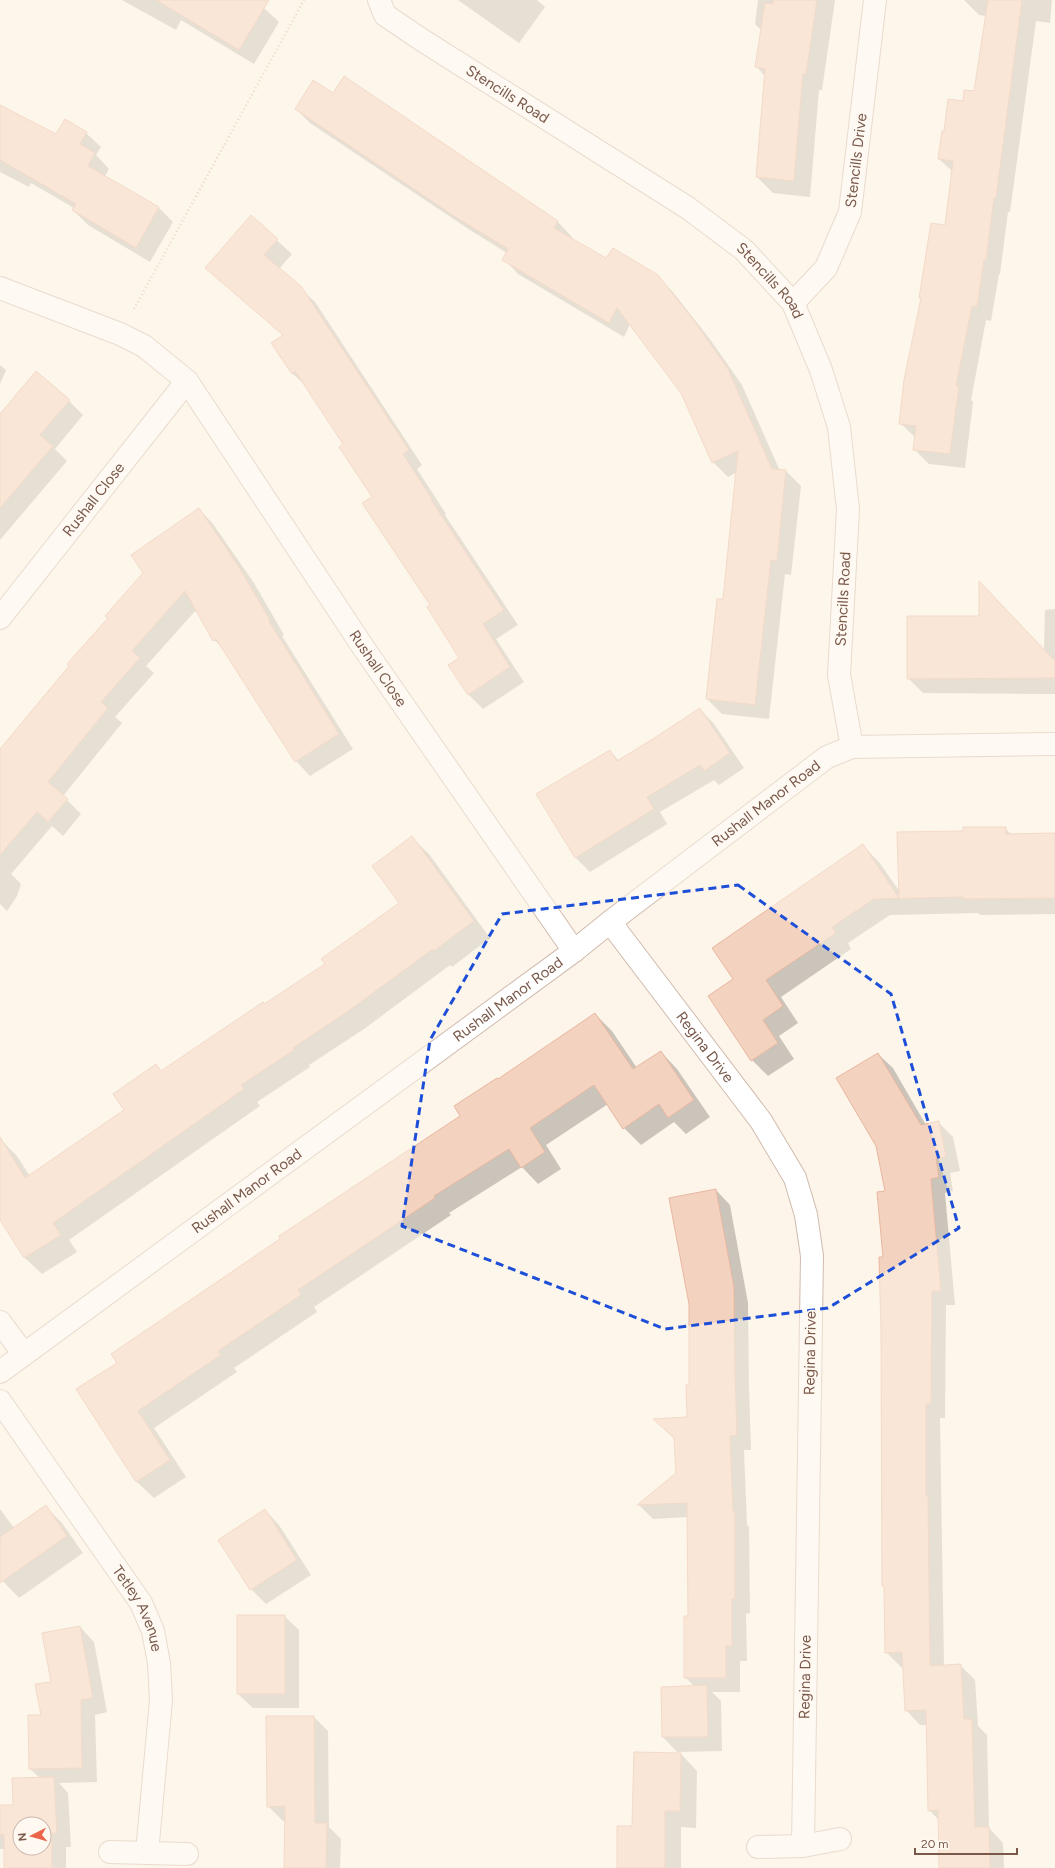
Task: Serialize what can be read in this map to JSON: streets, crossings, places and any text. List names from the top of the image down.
{
  "streets": {
    "street": [
      "Stencills Road",
      "Stencills Drive",
      "Rushall Close",
      "Rushall Manor Road",
      "Regina Drive",
      "Tetley Avenue"
    ]
  },
  "crossings": [
    ["Stencills Road", "Stencills Drive"],
    ["Stencills Road", "Rushall Manor Road"],
    ["Rushall Close", "Rushall Manor Road"],
    ["Rushall Manor Road", "Regina Drive"]
  ],
  "scale_bar": "20 m",
  "north": "left"
}
